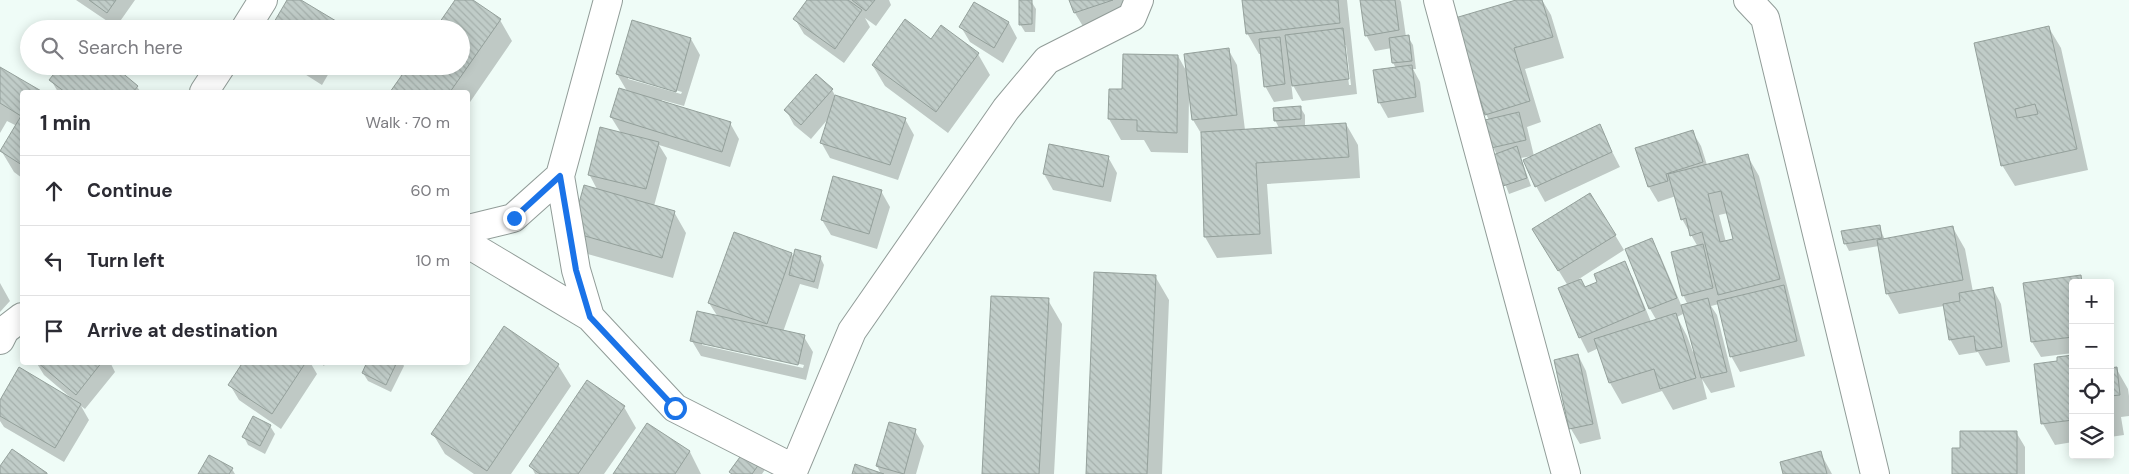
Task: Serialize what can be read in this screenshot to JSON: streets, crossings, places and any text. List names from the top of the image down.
{
  "page": {
    "search": "Search here",
    "heading": ["1 min", "Walk · 70 m"],
    "list": [
      ["Continue", "60 m"],
      ["Turn left", "10 m"],
      "Arrive at destination"
    ],
    "map_buttons": ["+", "−"]
  }
}
